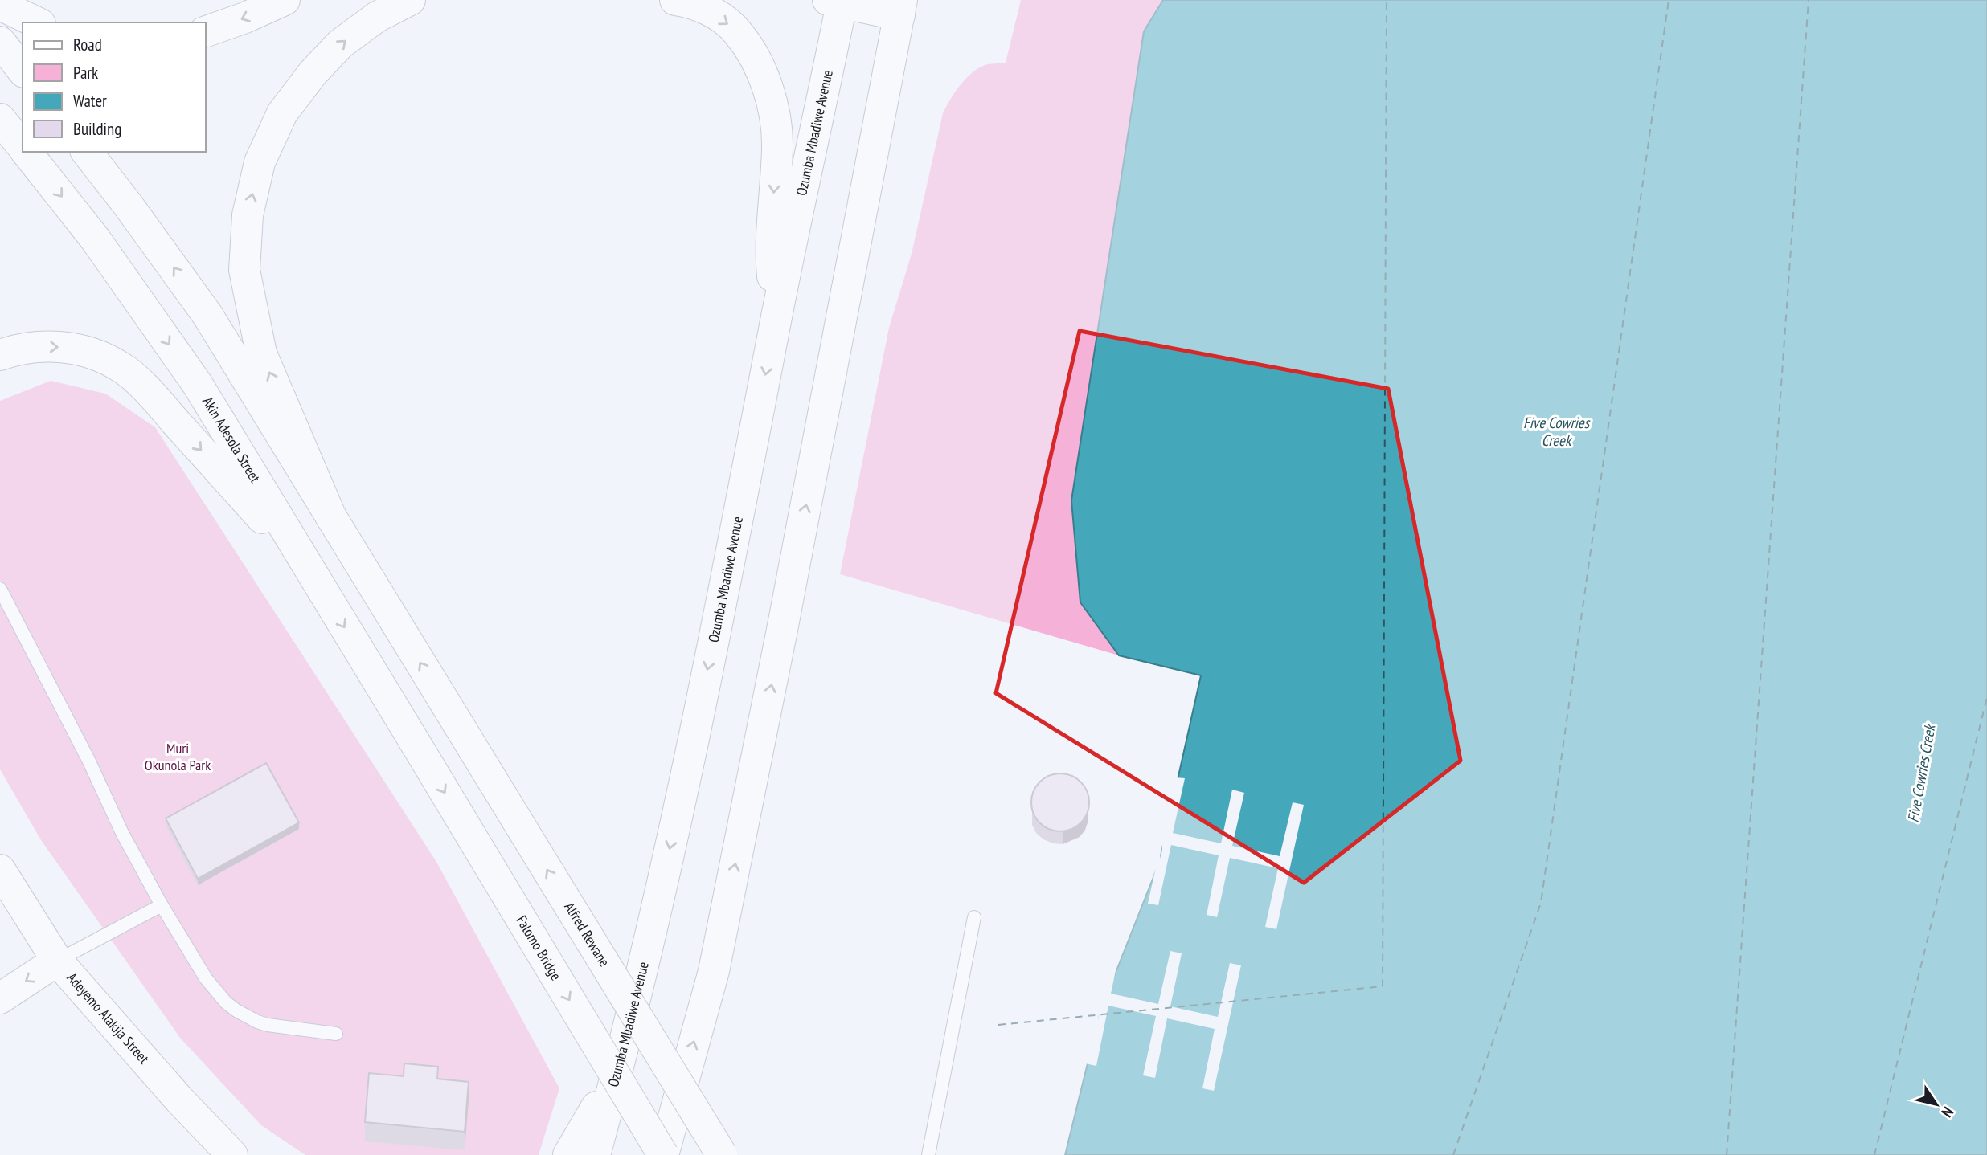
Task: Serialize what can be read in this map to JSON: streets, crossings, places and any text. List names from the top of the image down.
{
  "streets": {
    "main road": [
      "Ozumba Mbadiwe Avenue",
      "Akin Adesola Street",
      "Alfred Rewane",
      "Falomo Bridge",
      "Adeyemo Alakija Street"
    ]
  },
  "crossings": [
    ["Akin Adesola Street", "Falomo Bridge"]
  ],
  "one_way": ["Alfred Rewane", "Falomo Bridge"],
  "water": ["Five Cowries Creek"],
  "parks": ["Muri Okunola Park"],
  "legend": [
    "Road",
    "Park",
    "Water",
    "Building"
  ],
  "north": "bottom right"
}
